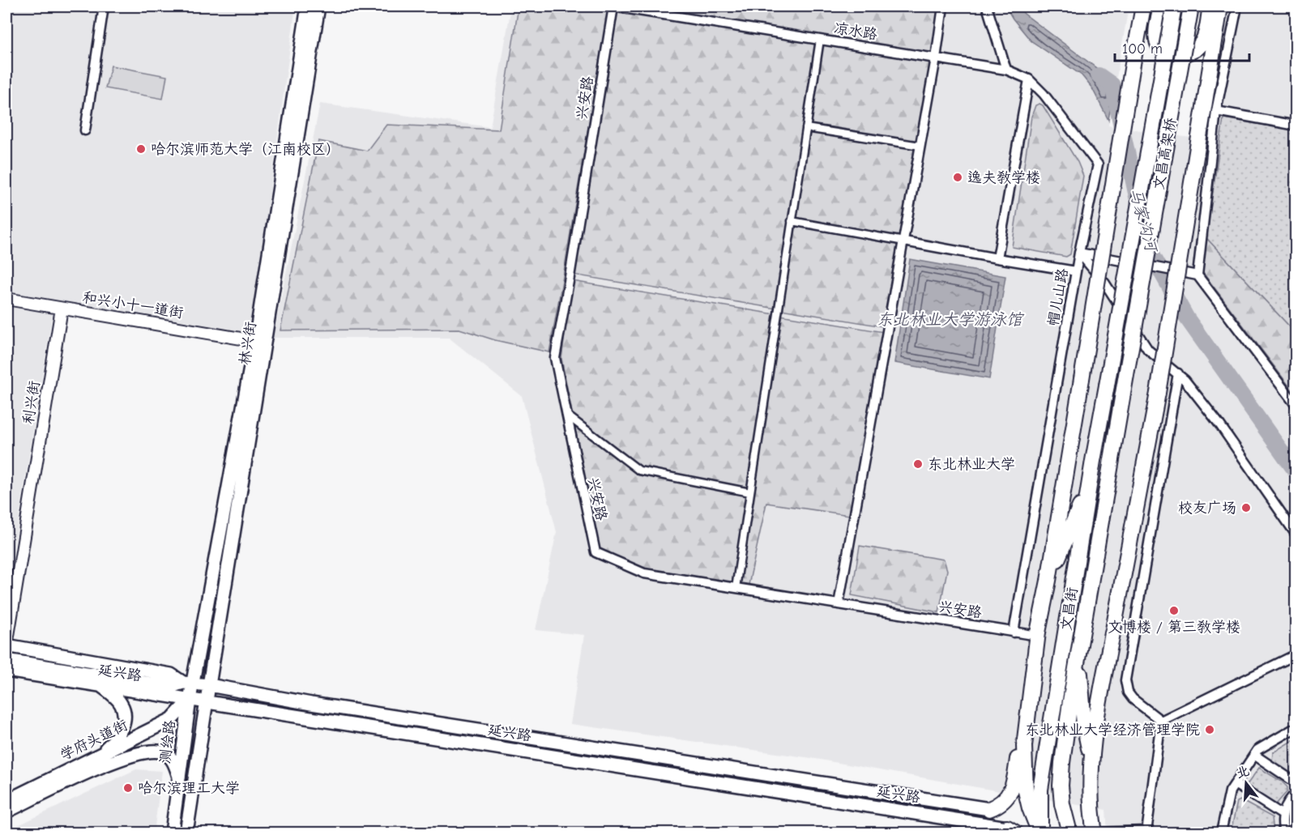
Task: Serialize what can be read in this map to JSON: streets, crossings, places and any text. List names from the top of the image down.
{
  "streets": {
    "main road": [
      "文昌高架桥",
      "林兴街",
      "文昌街",
      "延兴路",
      "学府头道街",
      "测绘路"
    ],
    "street": [
      "凉水路",
      "兴安路",
      "帽儿山路",
      "和兴小十一道街",
      "利兴街"
    ]
  },
  "crossings": [
    ["凉水路", "兴安路"],
    ["凉水路", "帽儿山路"],
    ["兴安路", "帽儿山路"],
    ["文昌高架桥", "文昌街"],
    ["和兴小十一道街", "林兴街"],
    ["和兴小十一道街", "利兴街"],
    ["林兴街", "延兴路"],
    ["林兴街", "测绘路"],
    ["利兴街", "延兴路"],
    ["延兴路", "学府头道街"],
    ["延兴路", "测绘路"],
    ["学府头道街", "测绘路"]
  ],
  "water": ["马家沟河", "东北林业大学游泳馆"],
  "places": [
    "哈尔滨师范大学（江南校区）",
    "逸夫教学楼",
    "东北林业大学",
    "校友广场",
    "文博楼 / 第三教学楼",
    "东北林业大学经济管理学院",
    "哈尔滨理工大学"
  ],
  "scale_bar": "100 m",
  "north": "top"
}
